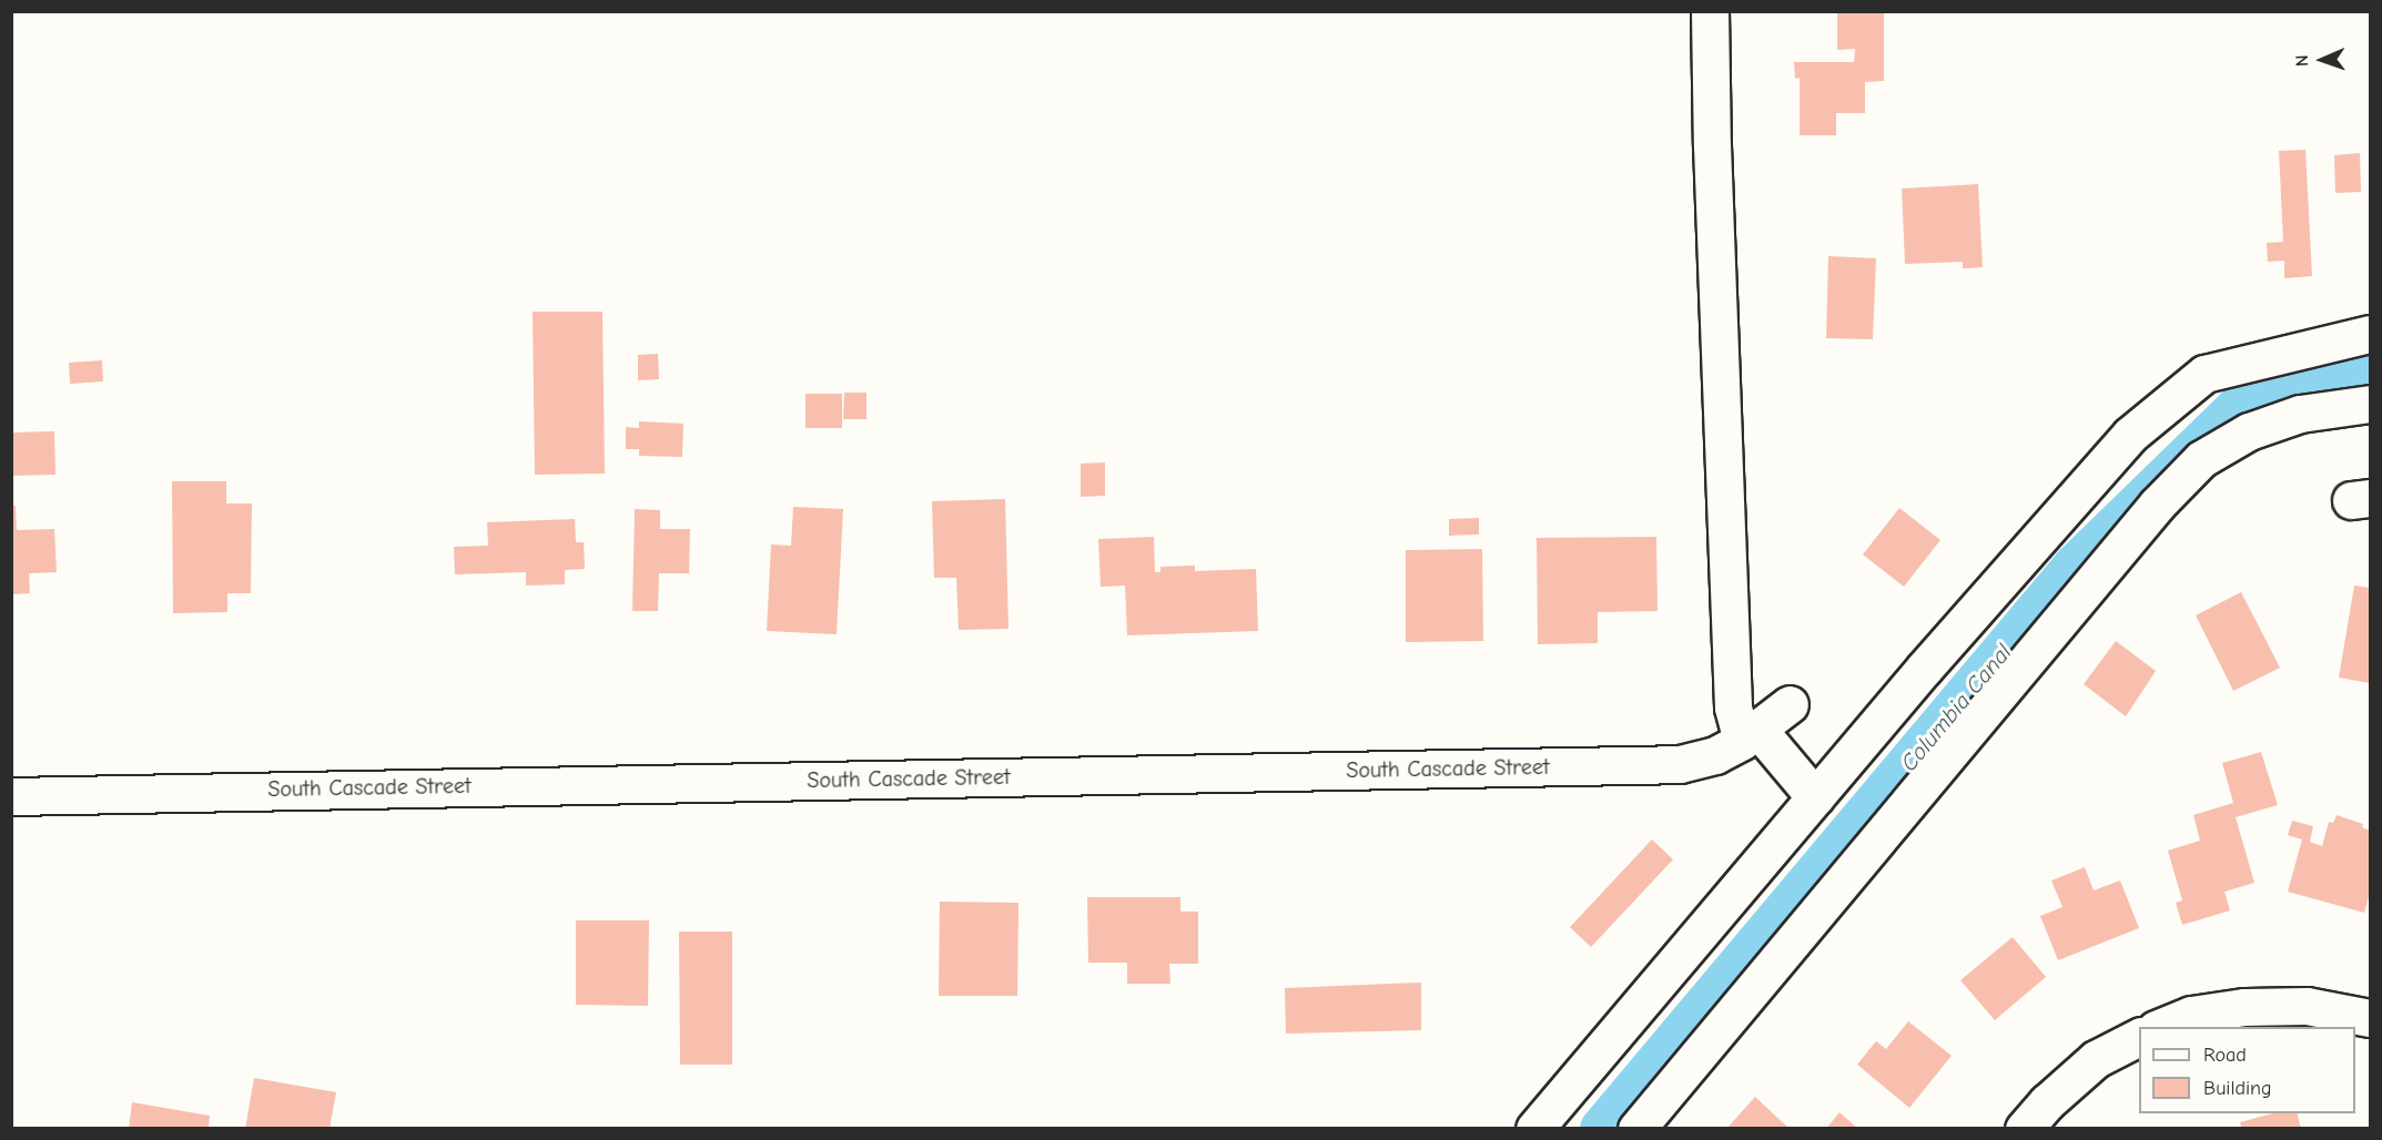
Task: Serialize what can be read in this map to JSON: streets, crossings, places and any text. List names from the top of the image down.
{
  "streets": {
    "street": ["South Cascade Street"]
  },
  "water": ["Columbia Canal"],
  "legend": ["Road", "Building"],
  "north": "left"
}
